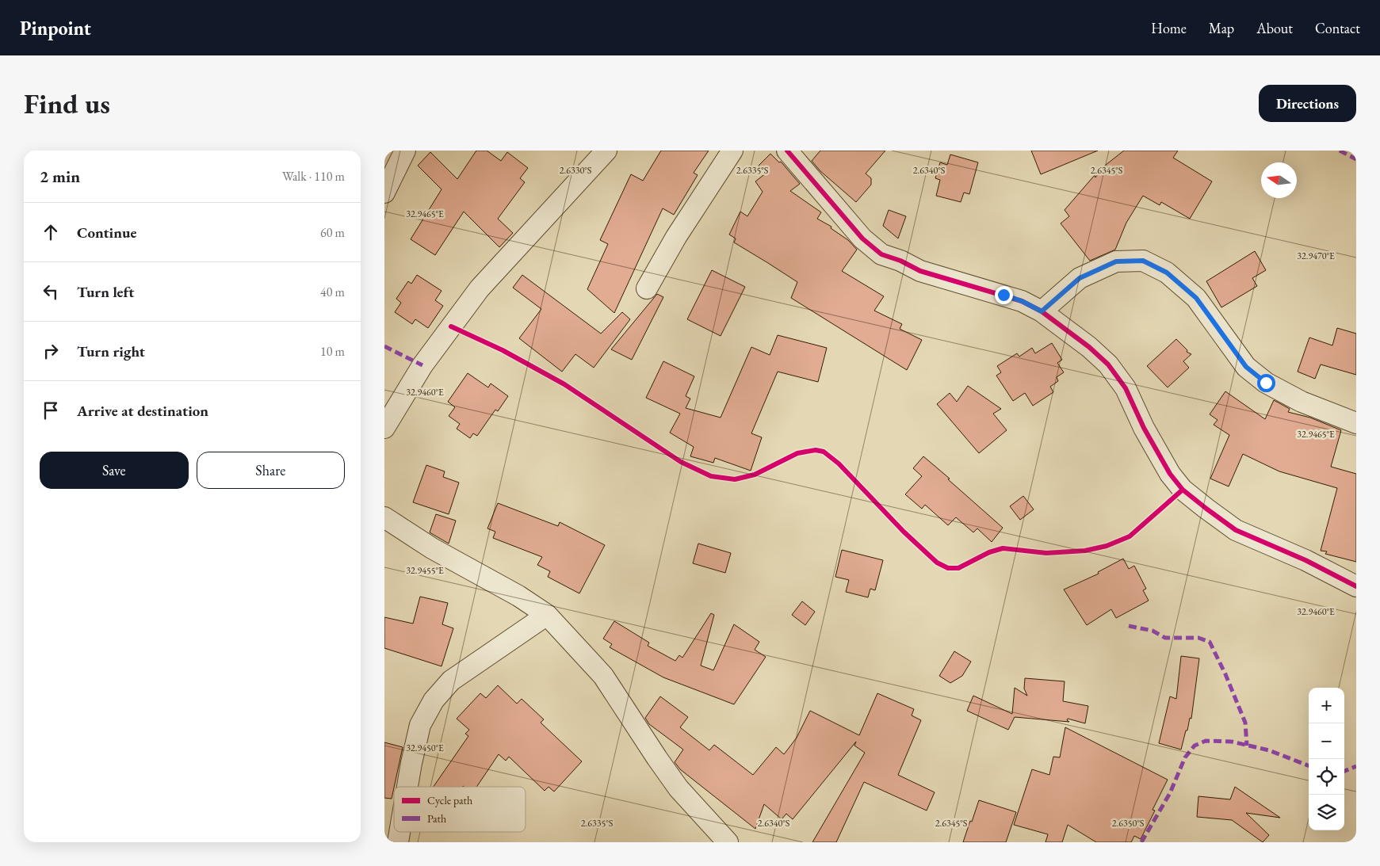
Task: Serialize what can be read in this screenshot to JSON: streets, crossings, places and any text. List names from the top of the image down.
{
  "legend": ["Cycle path", "Path"],
  "north": "left",
  "page": {
    "header": "Pinpoint",
    "nav": [
      "Home",
      "Map",
      "About",
      "Contact"
    ],
    "buttons": [
      "Directions",
      ["Save", "Share"]
    ],
    "title": "Find us",
    "heading": ["2 min", "Walk · 110 m"],
    "list": [
      ["Continue", "60 m"],
      ["Turn left", "40 m"],
      ["Turn right", "10 m"],
      "Arrive at destination"
    ],
    "map_buttons": ["+", "−"]
  },
  "coordinates": [
    "2.6330°S",
    "2.6335°S",
    "2.6340°S",
    "2.6345°S",
    "32.9465°E",
    "32.9470°E",
    "32.9460°E",
    "32.9455°E",
    "32.9450°E",
    "2.6350°S"
  ]
}
